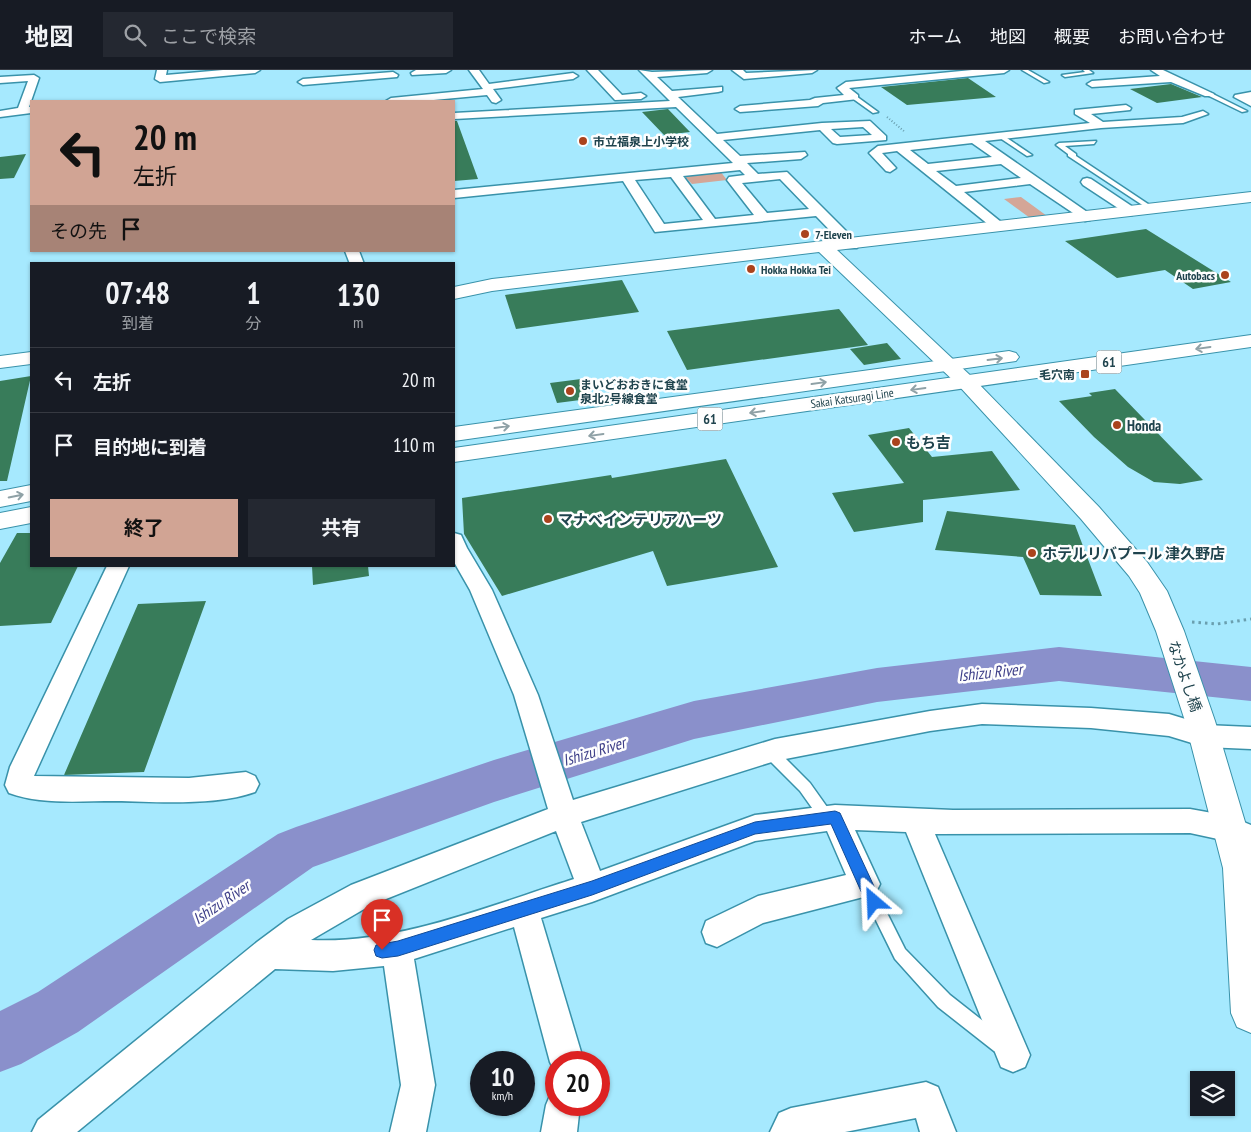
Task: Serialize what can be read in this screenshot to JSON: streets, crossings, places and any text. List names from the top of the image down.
{
  "streets": {
    "street": ["61", "Sakai Katsuragi Line", "なかよし橋"]
  },
  "crossings": [
    ["Sakai Katsuragi Line", "なかよし橋"]
  ],
  "water": ["Ishizu River"],
  "places": {
    "other": [
      "市立福泉上小学校",
      "7-Eleven",
      "Hokka Hokka Tei",
      "Autobacs",
      "まいどおおきに食堂 泉北2号線食堂",
      "Honda",
      "もち吉",
      "マナベインテリアハーツ",
      "ホテルリバプール 津久野店"
    ],
    "transit": ["毛穴南"]
  },
  "page": {
    "header": "地図",
    "search": "ここで検索",
    "nav": [
      "ホーム",
      "地図",
      "概要",
      "お問い合わせ"
    ],
    "turn": ["20 m", "左折"],
    "then": "その先",
    "eta": [
      "07:48",
      "到着",
      "1",
      "分",
      "130",
      "m"
    ],
    "list": [
      {
        "name": "左折",
        "value": "20 m"
      },
      {
        "name": "目的地に到着",
        "value": "110 m"
      }
    ],
    "buttons": ["終了", "共有"],
    "speed": "10 km/h",
    "limit": "20"
  }
}
